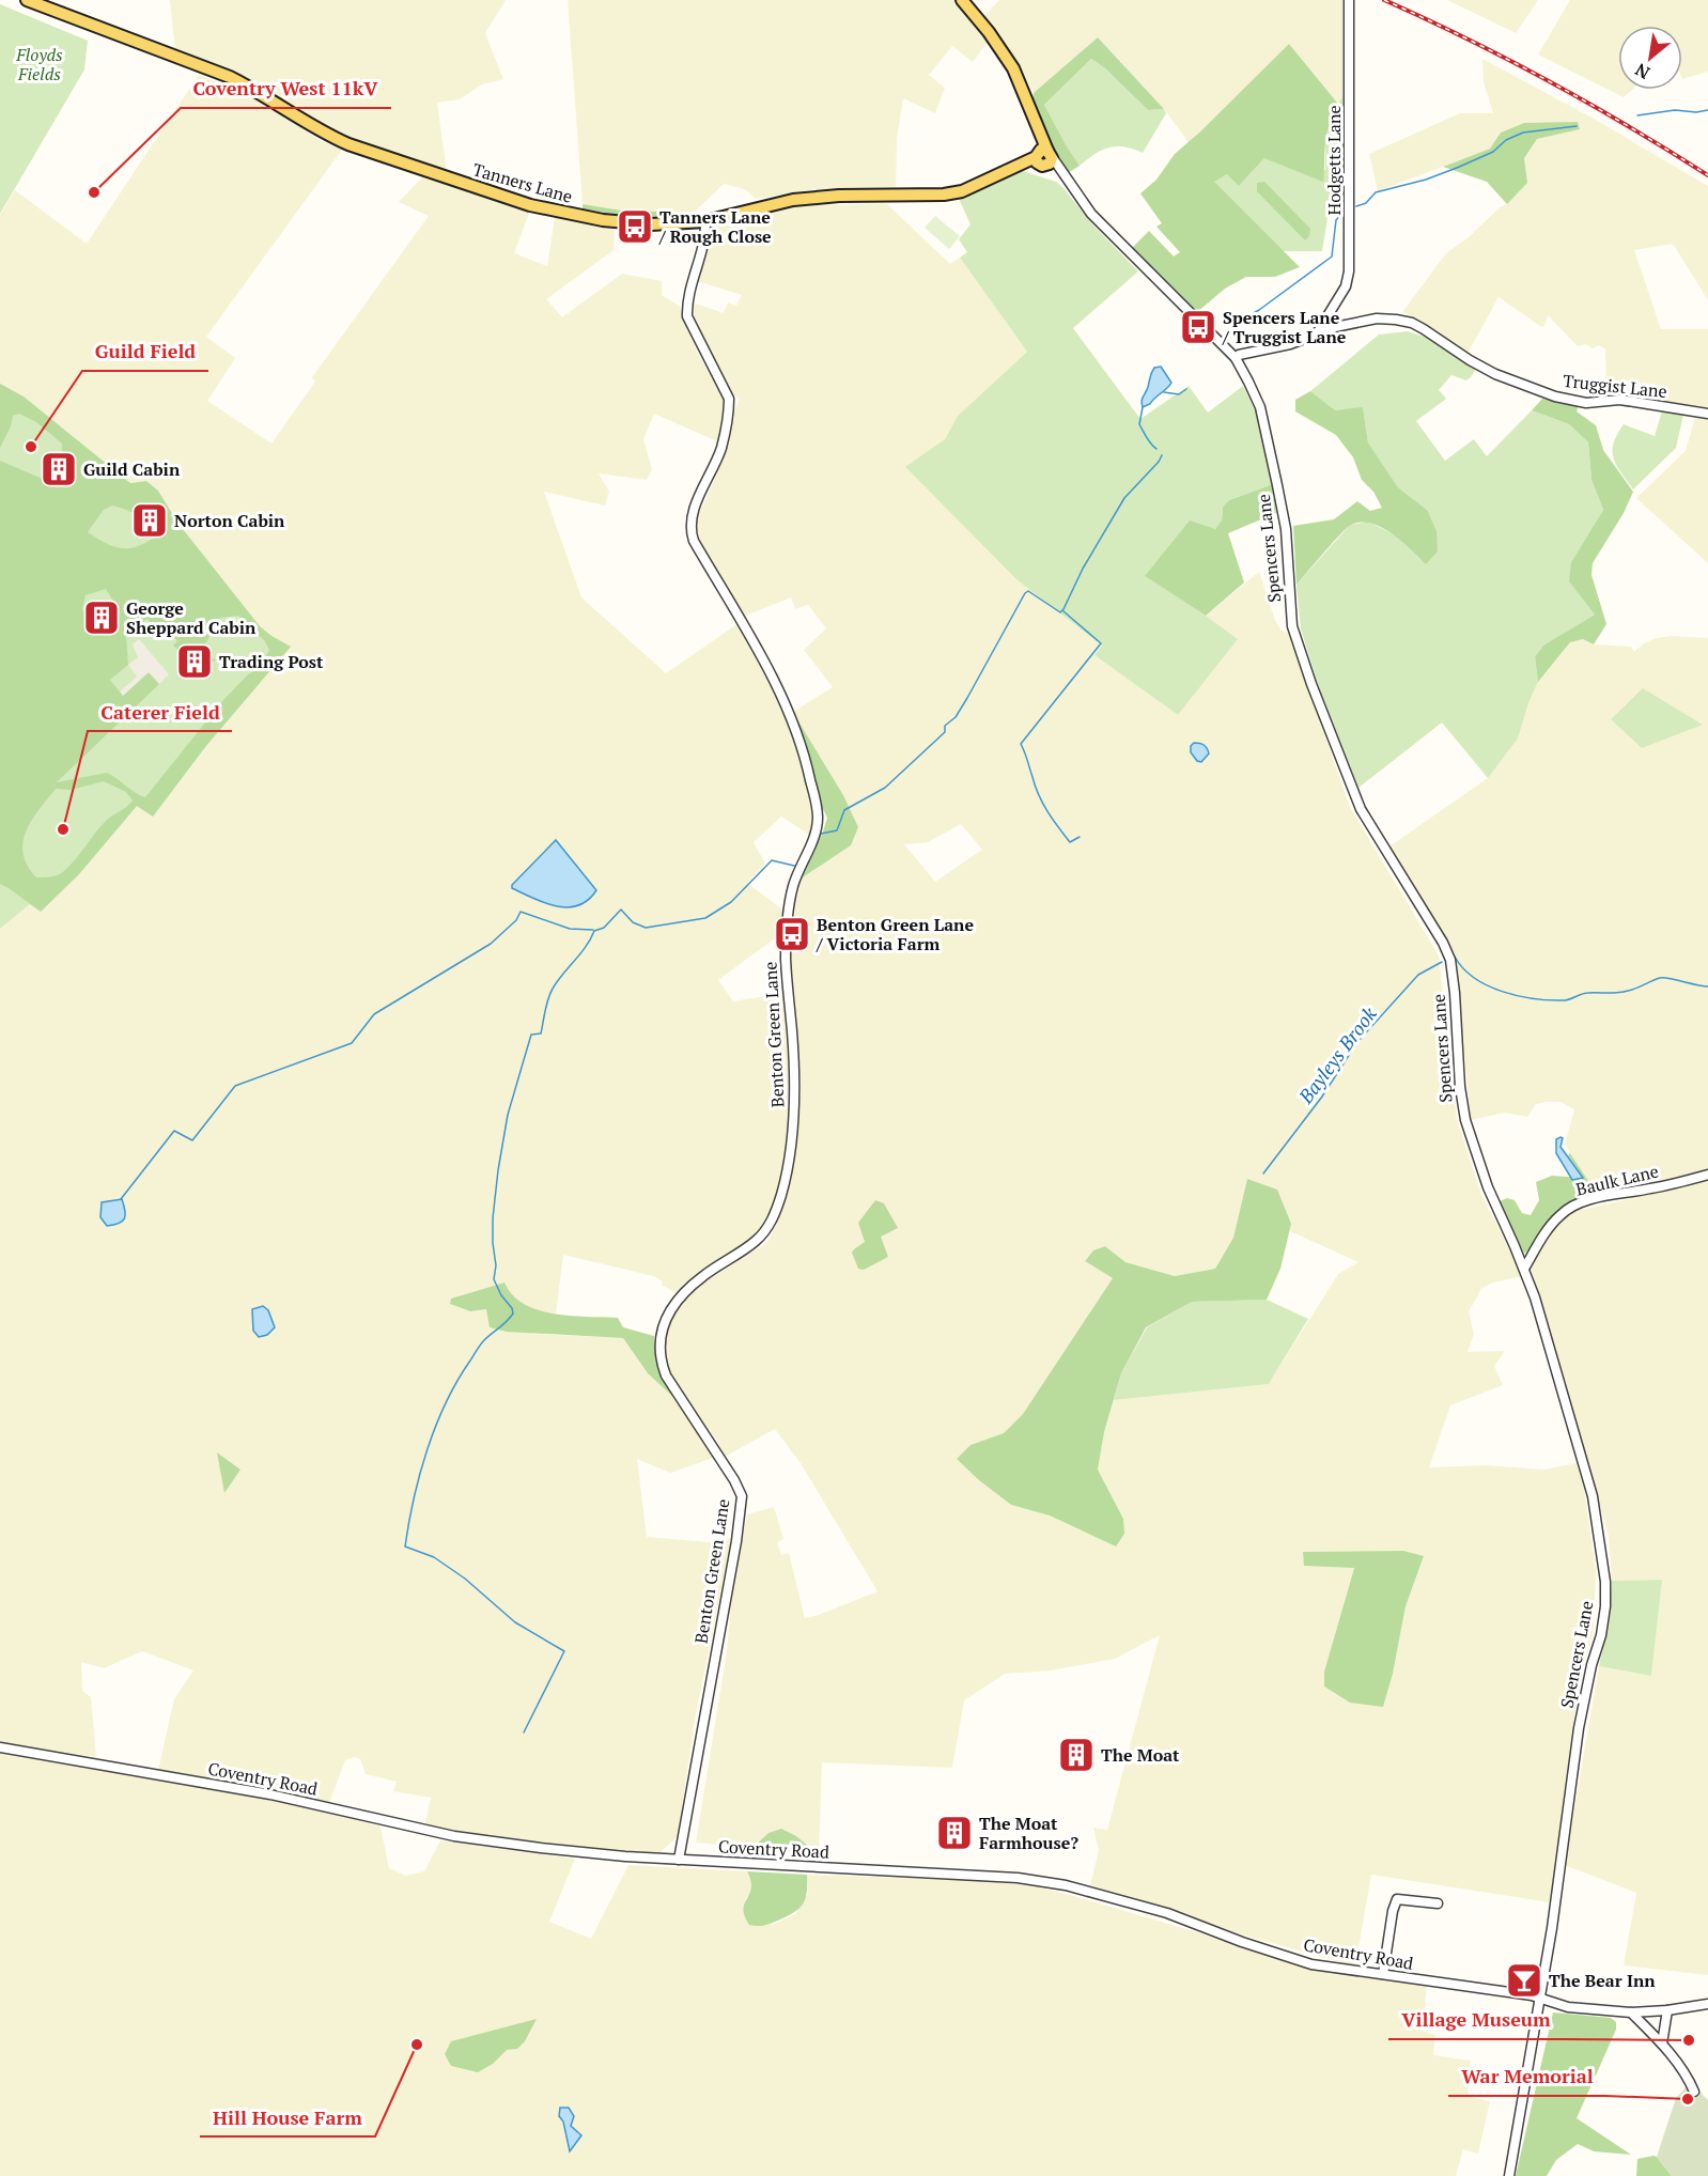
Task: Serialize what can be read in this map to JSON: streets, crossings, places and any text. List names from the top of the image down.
{
  "streets": {
    "main road": ["Tanners Lane", "Spencers Lane"],
    "street": [
      "Hodgetts Lane",
      "Truggist Lane",
      "Benton Green Lane",
      "Baulk Lane",
      "Coventry Road"
    ]
  },
  "crossings": [
    ["Hodgetts Lane", "Truggist Lane"],
    ["Tanners Lane", "Spencers Lane"],
    ["Tanners Lane", "Benton Green Lane"],
    ["Truggist Lane", "Spencers Lane"],
    ["Spencers Lane", "Baulk Lane"],
    ["Spencers Lane", "Coventry Road"],
    ["Benton Green Lane", "Coventry Road"]
  ],
  "water": ["Bayleys Brook"],
  "parks": ["Floyds Fields"],
  "places": {
    "other": [
      "Coventry West 11kV",
      "Guild Field",
      "Caterer Field",
      "Village Museum",
      "Hill House Farm",
      "War Memorial"
    ],
    "bus stop": ["Tanners Lane / Rough Close", "Spencers Lane / Truggist Lane", "Benton Green Lane / Victoria Farm"],
    "building": [
      "Guild Cabin",
      "Norton Cabin",
      "George Sheppard Cabin",
      "Trading Post",
      "The Moat",
      "The Moat Farmhouse?"
    ],
    "bar": ["The Bear Inn"]
  },
  "north": "bottom left"
}
